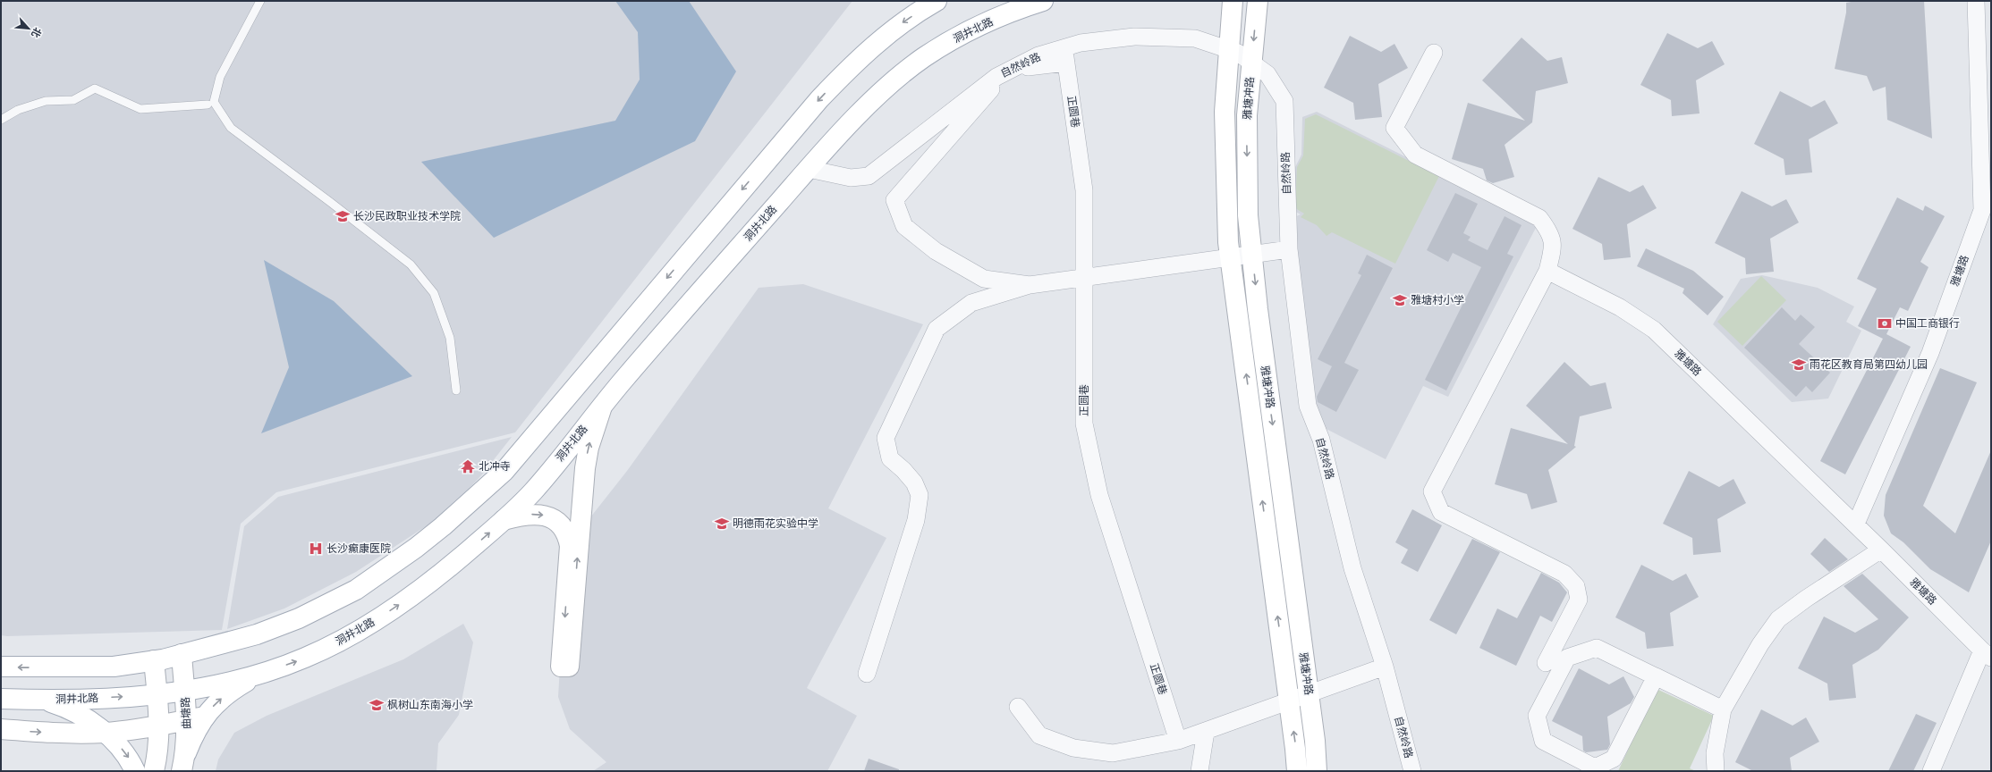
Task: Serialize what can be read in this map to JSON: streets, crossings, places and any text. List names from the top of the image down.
{
  "streets": {
    "main road": ["洞井北路", "雅塘冲路", "曲塘路"],
    "street": ["自然岭路", "正圆巷", "雅塘路"]
  },
  "crossings": [
    ["洞井北路", "自然岭路"],
    ["洞井北路", "曲塘路"],
    ["自然岭路", "雅塘冲路"],
    ["自然岭路", "正圆巷"]
  ],
  "places": {
    "school or university": [
      "长沙民政职业技术学院",
      "雅塘村小学",
      "雨花区教育局第四幼儿园",
      "明德雨花实验中学",
      "枫树山东南海小学"
    ],
    "bank": ["中国工商银行"],
    "temple": ["北冲寺"],
    "hospital": ["长沙癫康医院"]
  },
  "north": "bottom right"
}
